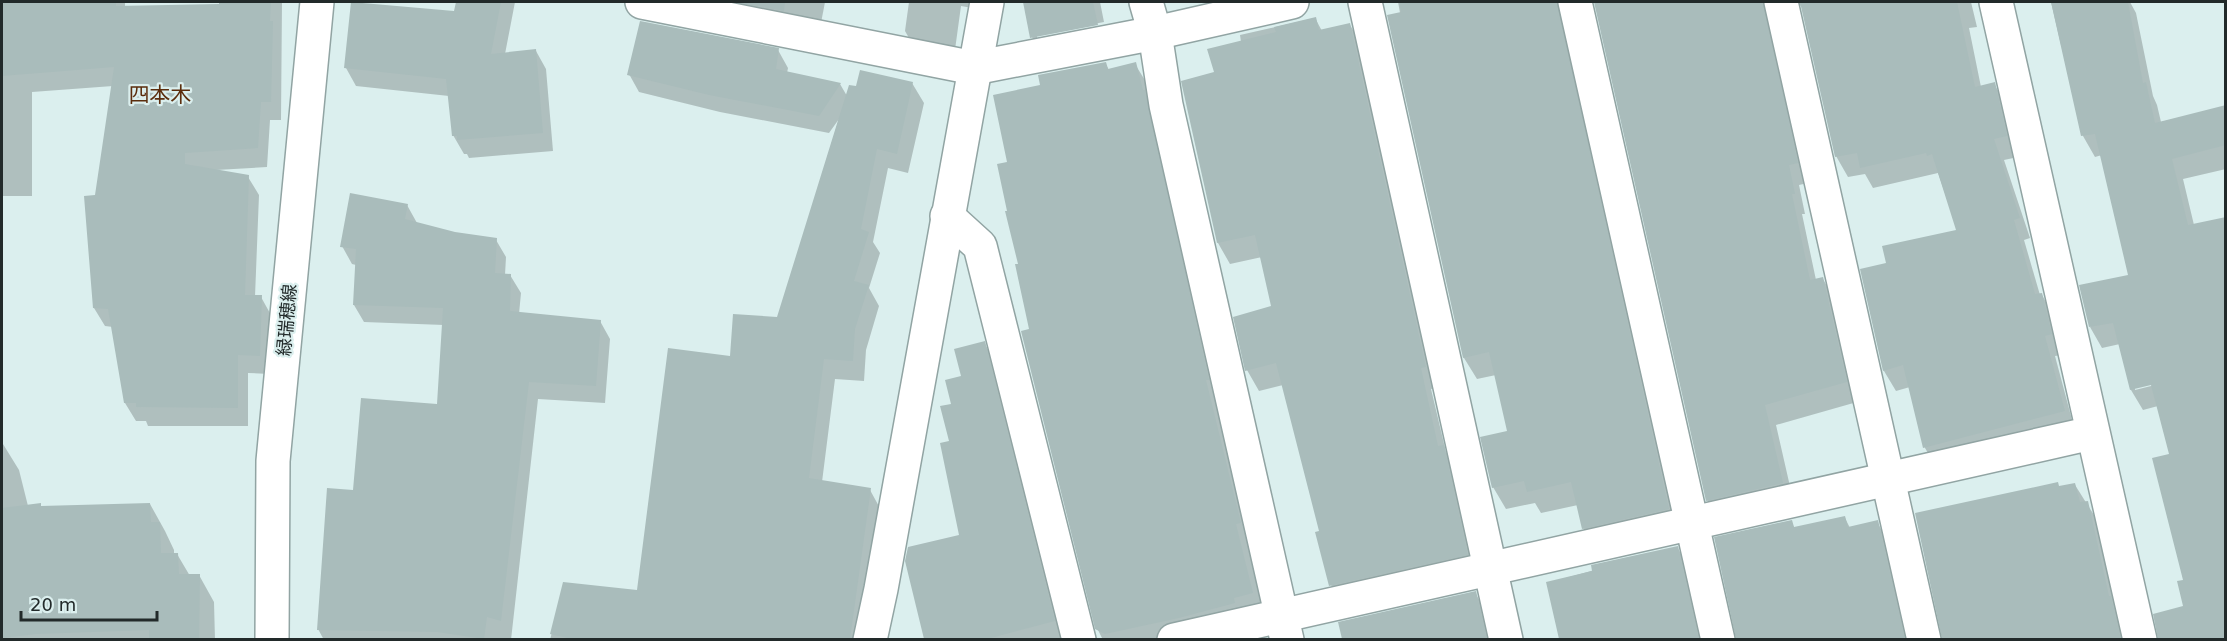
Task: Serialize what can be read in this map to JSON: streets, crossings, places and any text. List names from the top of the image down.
{
  "streets": {
    "street": ["緑瑞穂線"]
  },
  "districts": ["四本木"],
  "scale_bar": "20 m"
}
